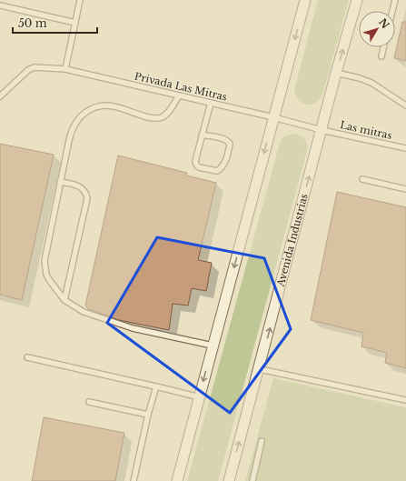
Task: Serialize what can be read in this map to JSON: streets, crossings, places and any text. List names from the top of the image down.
{
  "streets": {
    "street": ["Avenida Industrias"],
    "lane": ["Privada Las Mitras", "Las mitras"]
  },
  "crossings": [
    ["Privada Las Mitras", "Las mitras"],
    ["Privada Las Mitras", "Avenida Industrias"],
    ["Las mitras", "Avenida Industrias"]
  ],
  "scale_bar": "50 m",
  "north": "top right"
}
